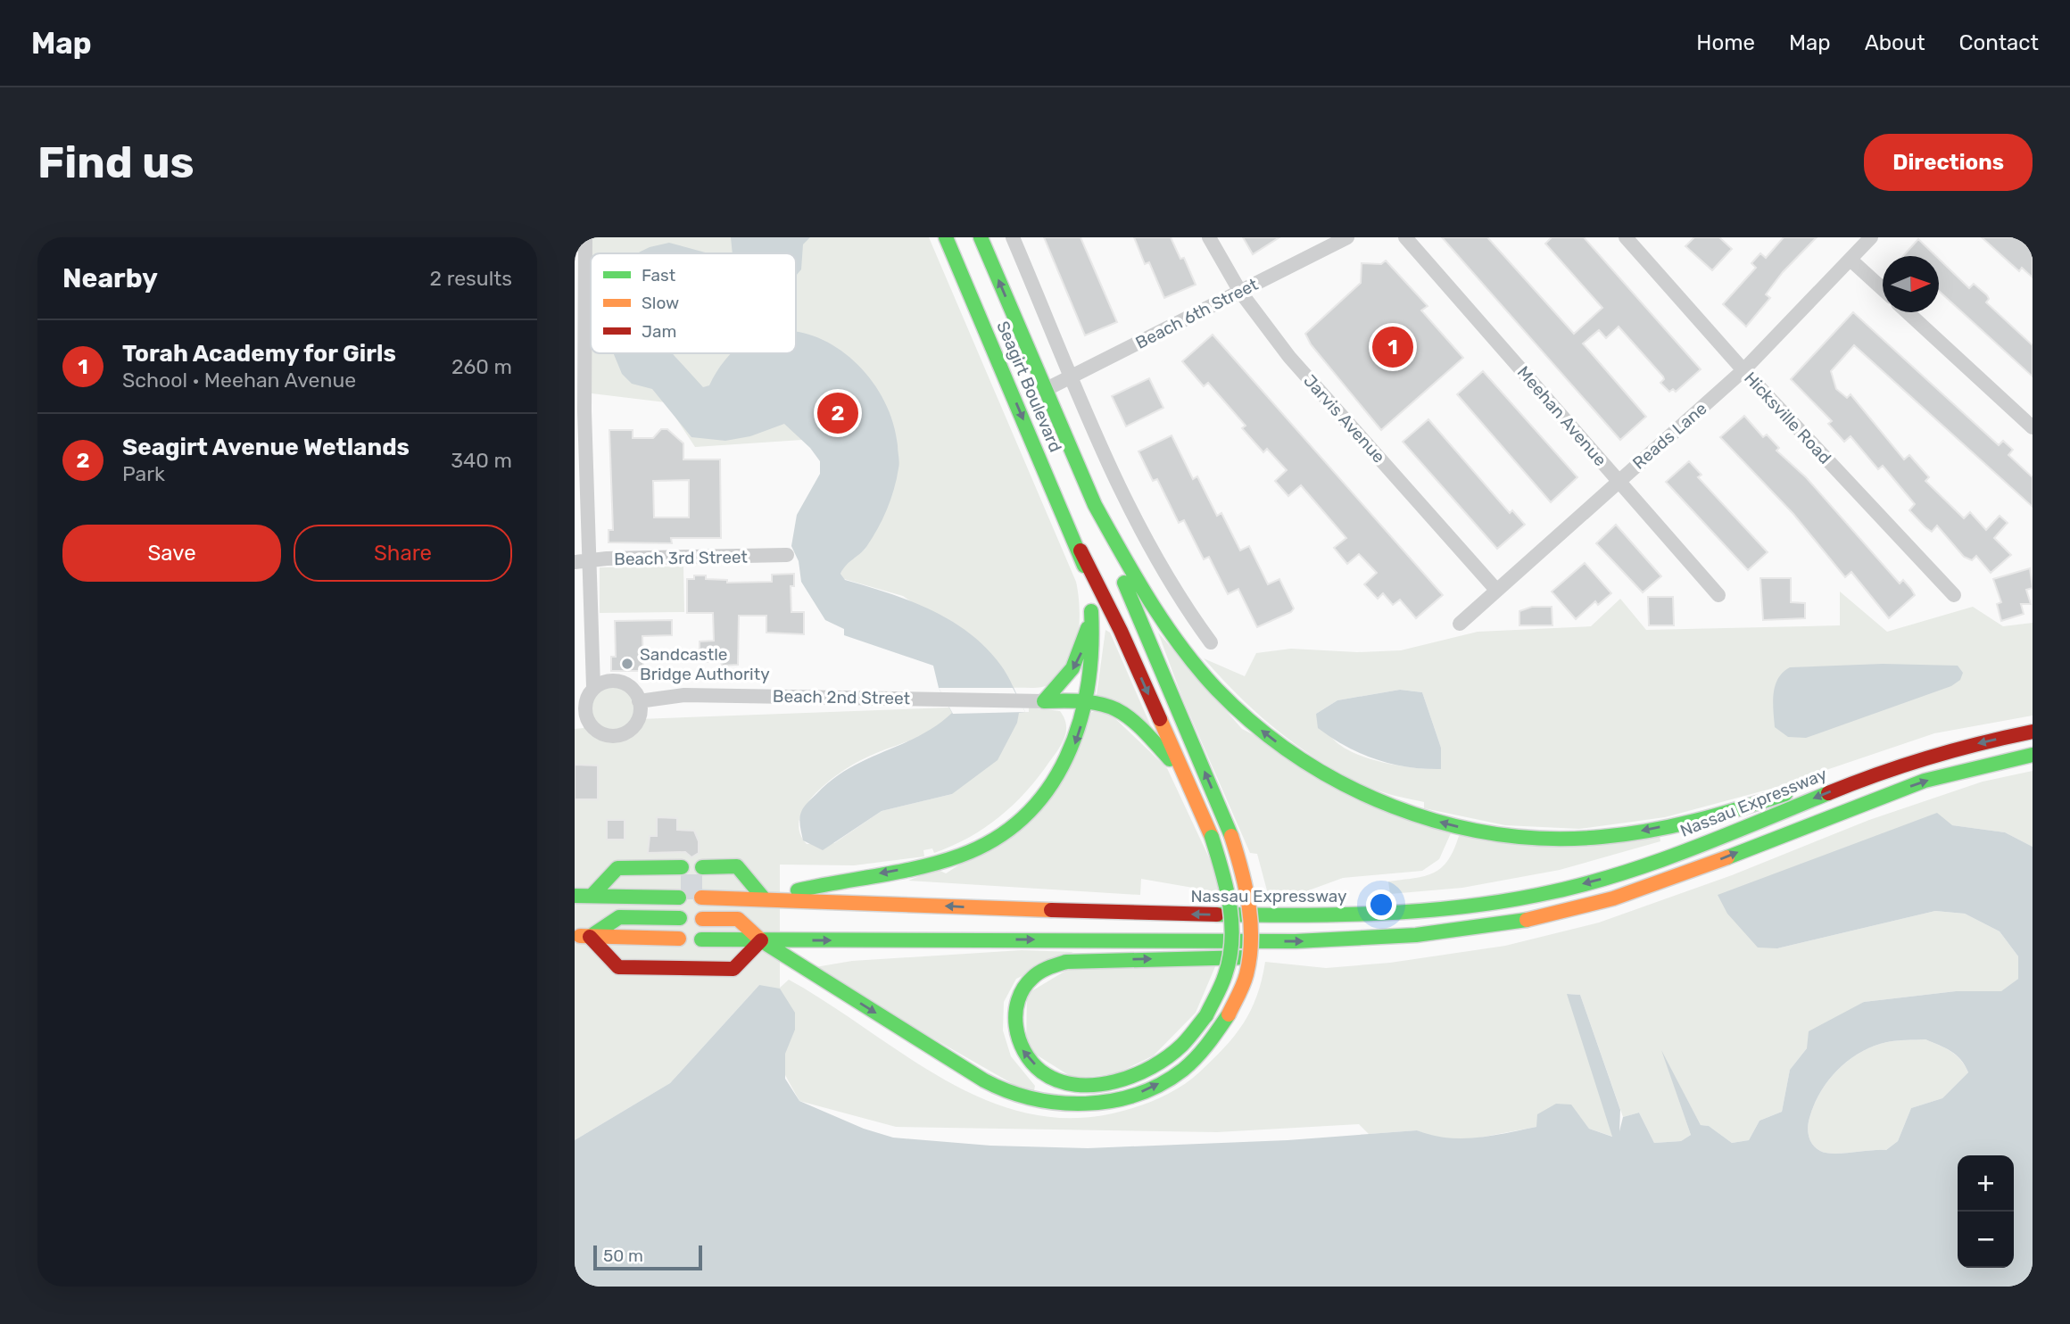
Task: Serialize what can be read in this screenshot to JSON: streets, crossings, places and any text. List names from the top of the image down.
{
  "streets": {
    "main road": ["Seagirt Boulevard", "Nassau Expressway"],
    "street": [
      "Beach 6th Street",
      "Meehan Avenue",
      "Hicksville Road",
      "Jarvis Avenue",
      "Reads Lane",
      "Beach 3rd Street",
      "Beach 2nd Street"
    ]
  },
  "crossings": [
    ["Beach 6th Street", "Seagirt Boulevard"],
    ["Beach 6th Street", "Jarvis Avenue"],
    ["Meehan Avenue", "Reads Lane"],
    ["Hicksville Road", "Reads Lane"],
    ["Jarvis Avenue", "Reads Lane"]
  ],
  "places": ["Sandcastle Bridge Authority"],
  "legend": ["Fast", "Slow", "Jam"],
  "scale_bar": "50 m",
  "north": "right",
  "page": {
    "header": "Map",
    "nav": [
      "Home",
      "Map",
      "About",
      "Contact"
    ],
    "buttons": [
      "Directions",
      ["Save", "Share"]
    ],
    "title": "Find us",
    "heading": ["Nearby", "2 results"],
    "list": [
      {
        "mark": "1",
        "name": "Torah Academy for Girls",
        "note": "School · Meehan Avenue",
        "value": "260 m"
      },
      {
        "mark": "2",
        "name": "Seagirt Avenue Wetlands",
        "note": "Park",
        "value": "340 m"
      }
    ],
    "pins": ["1", "2"],
    "map_buttons": ["+", "−"],
    "scale": "50 m"
  }
}
